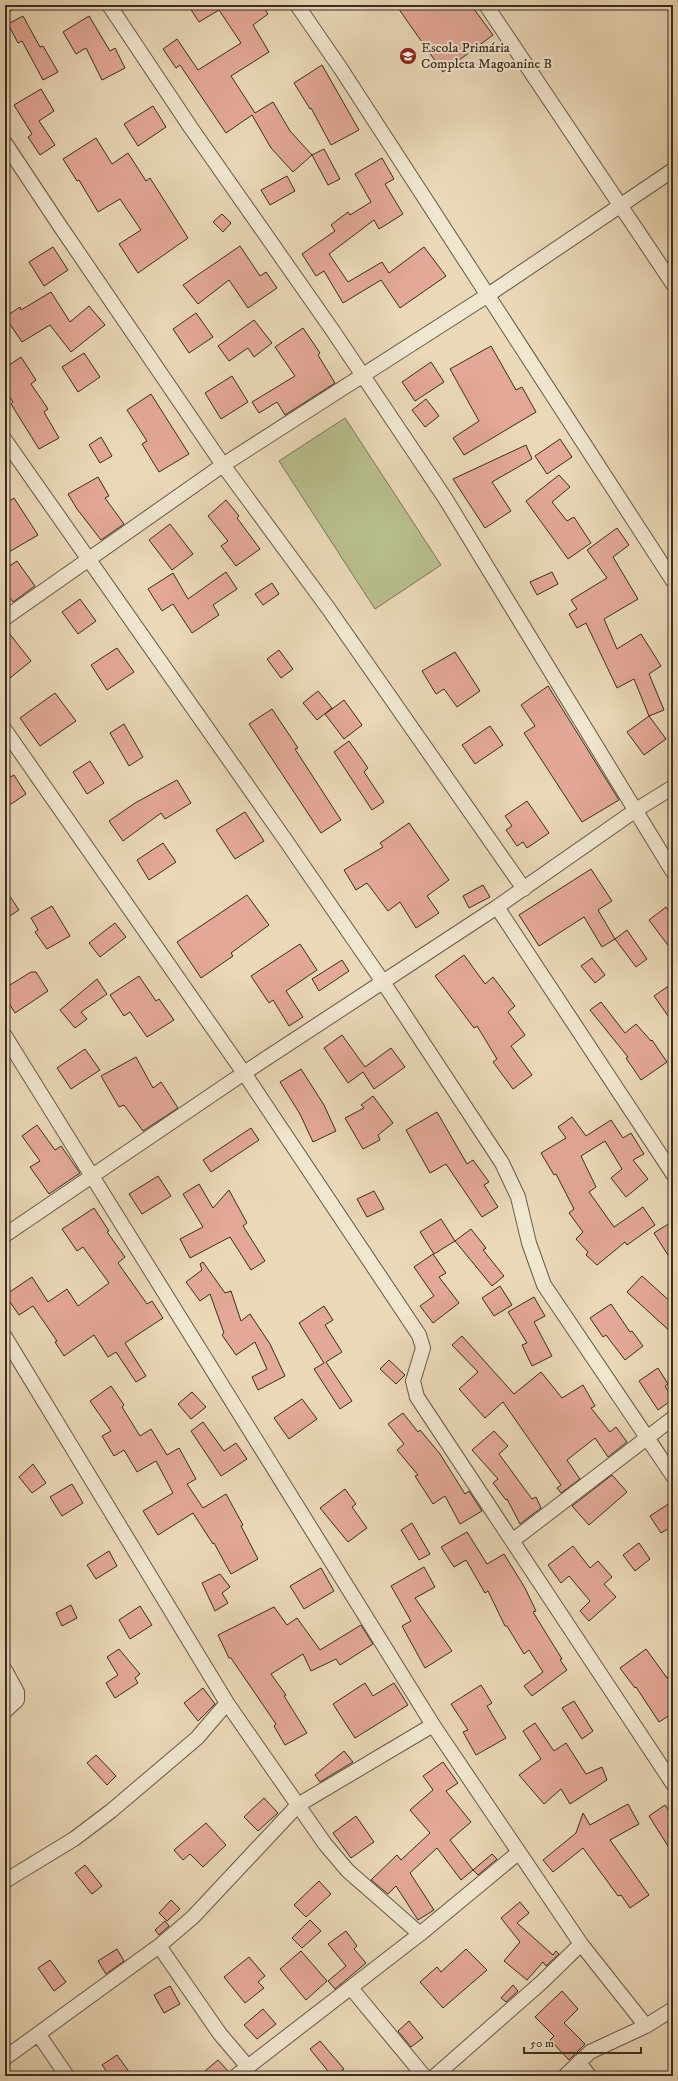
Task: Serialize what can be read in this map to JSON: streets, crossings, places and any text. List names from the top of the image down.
{
  "places": {
    "school or university": ["Escola Primária Completa Magoanine B"]
  },
  "scale_bar": "50 m"
}
